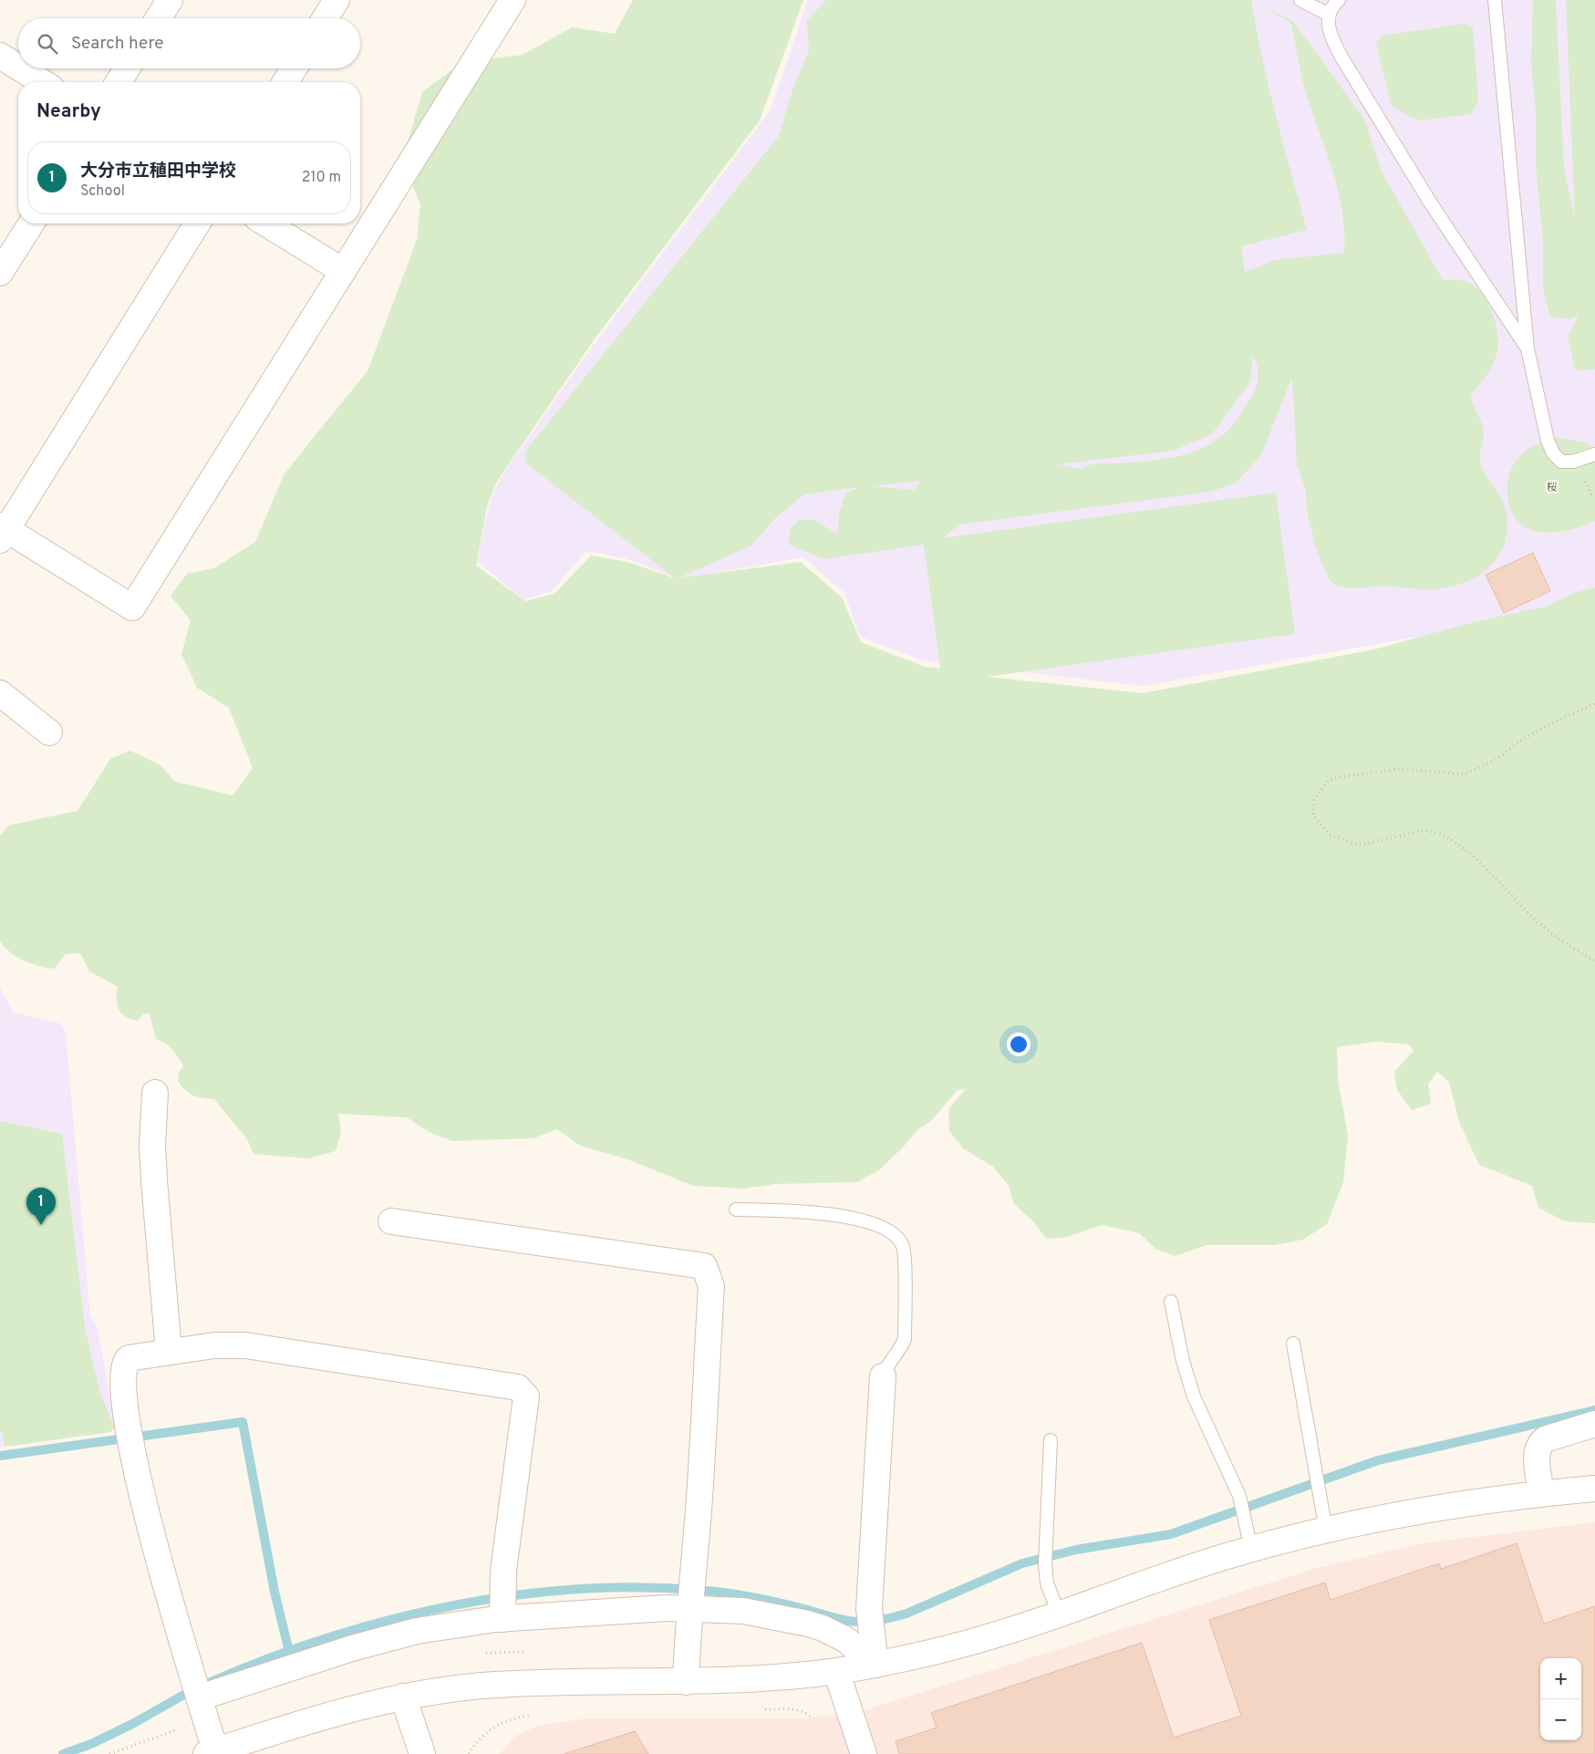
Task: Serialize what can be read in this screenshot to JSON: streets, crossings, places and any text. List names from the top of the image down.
{
  "parks": ["桜"],
  "page": {
    "search": "Search here",
    "heading": "Nearby",
    "list": [
      {
        "mark": "1",
        "name": "大分市立稙田中学校",
        "note": "School",
        "value": "210 m"
      }
    ],
    "pins": "1",
    "map_buttons": ["+", "−"]
  }
}
